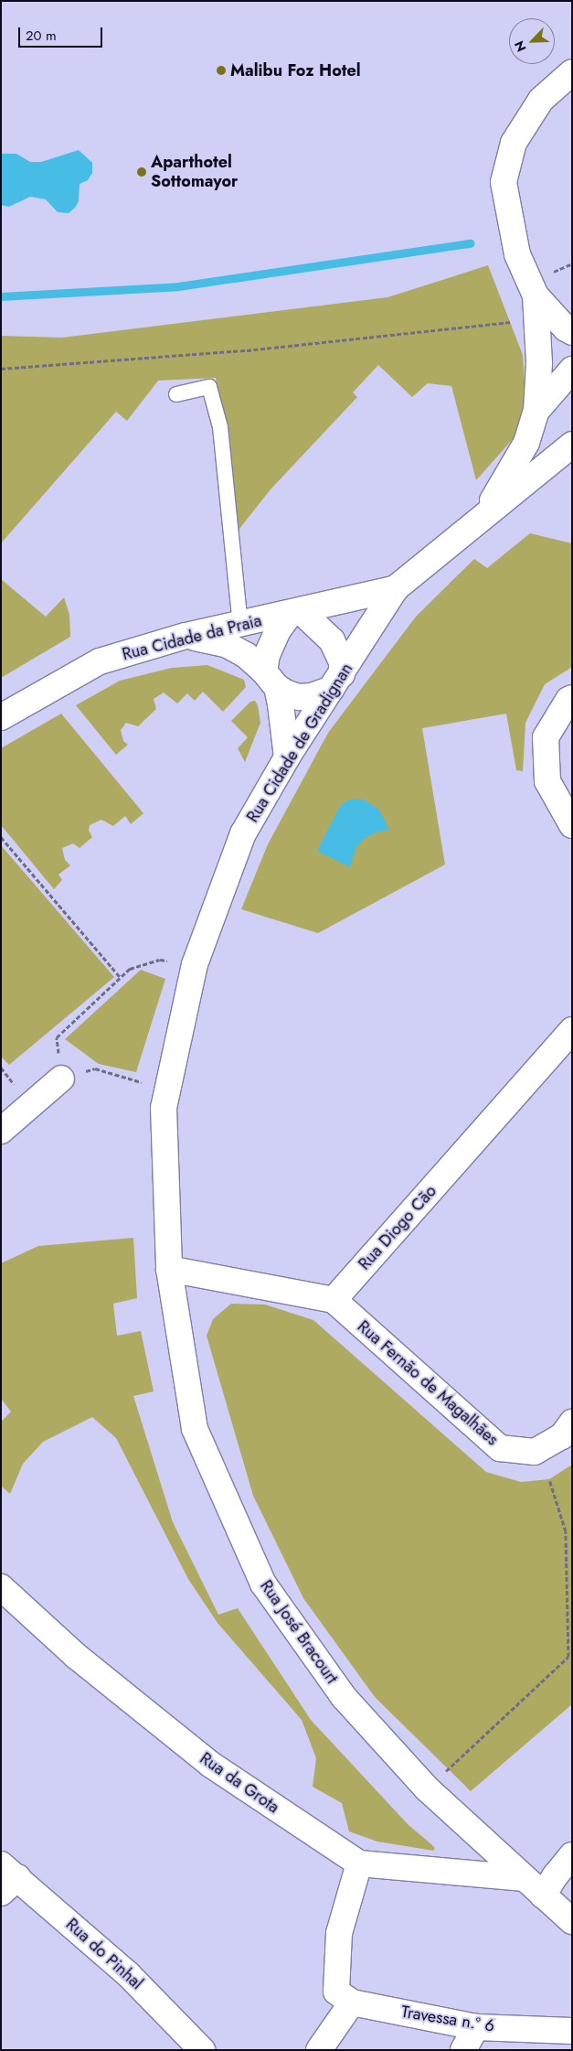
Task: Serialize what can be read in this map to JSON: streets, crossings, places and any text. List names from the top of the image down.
{
  "streets": {
    "street": [
      "Rua Cidade da Praia",
      "Rua Cidade de Gradignan",
      "Rua Diogo Cão",
      "Rua Fernão de Magalhães",
      "Rua José Bracourt",
      "Rua da Grota",
      "Rua do Pinhal",
      "Travessa n.º 6"
    ]
  },
  "crossings": [
    ["Rua Cidade da Praia", "Rua Cidade de Gradignan"],
    ["Rua Cidade de Gradignan", "Rua José Bracourt"],
    ["Rua Diogo Cão", "Rua Fernão de Magalhães"],
    ["Rua José Bracourt", "Rua da Grota"]
  ],
  "places": ["Malibu Foz Hotel", "Aparthotel Sottomayor"],
  "scale_bar": "20 m",
  "north": "bottom left"
}
